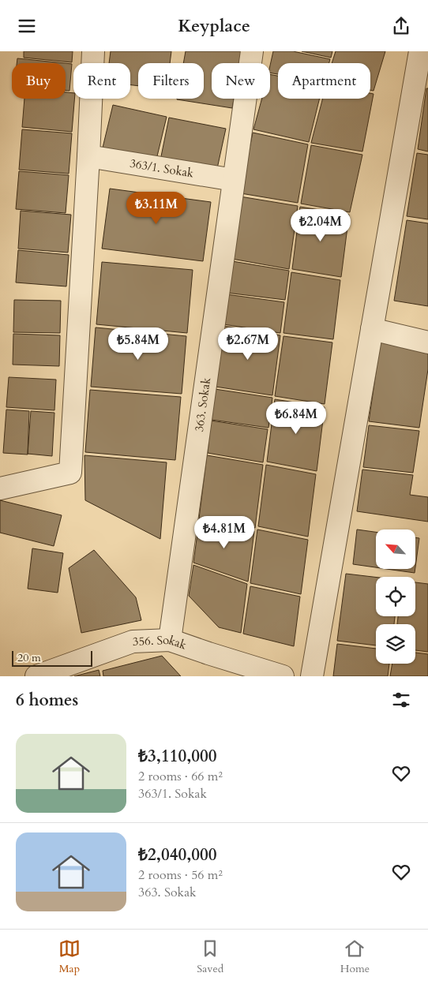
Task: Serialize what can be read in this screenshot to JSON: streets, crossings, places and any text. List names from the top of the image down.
{
  "streets": {
    "street": ["363/1. Sokak", "363. Sokak", "356. Sokak"]
  },
  "crossings": [
    ["363/1. Sokak", "363. Sokak"],
    ["363. Sokak", "356. Sokak"]
  ],
  "scale_bar": "20 m",
  "north": "top left",
  "page": {
    "header": "Keyplace",
    "chip": [
      "Buy",
      "Rent",
      "Filters",
      "New",
      "Apartment"
    ],
    "price": [
      "₺3.11M",
      "₺2.04M",
      "₺5.84M",
      "₺2.67M",
      "₺6.84M",
      "₺4.81M"
    ],
    "scale": "20 m",
    "heading": "6 homes",
    "list": [
      {
        "name": "₺3,110,000",
        "note": "2 rooms · 66 m² · 363/1. Sokak"
      },
      {
        "name": "₺2,040,000",
        "note": "2 rooms · 56 m² · 363. Sokak"
      }
    ],
    "tabs": ["Map", "Saved", "Home"]
  }
}
